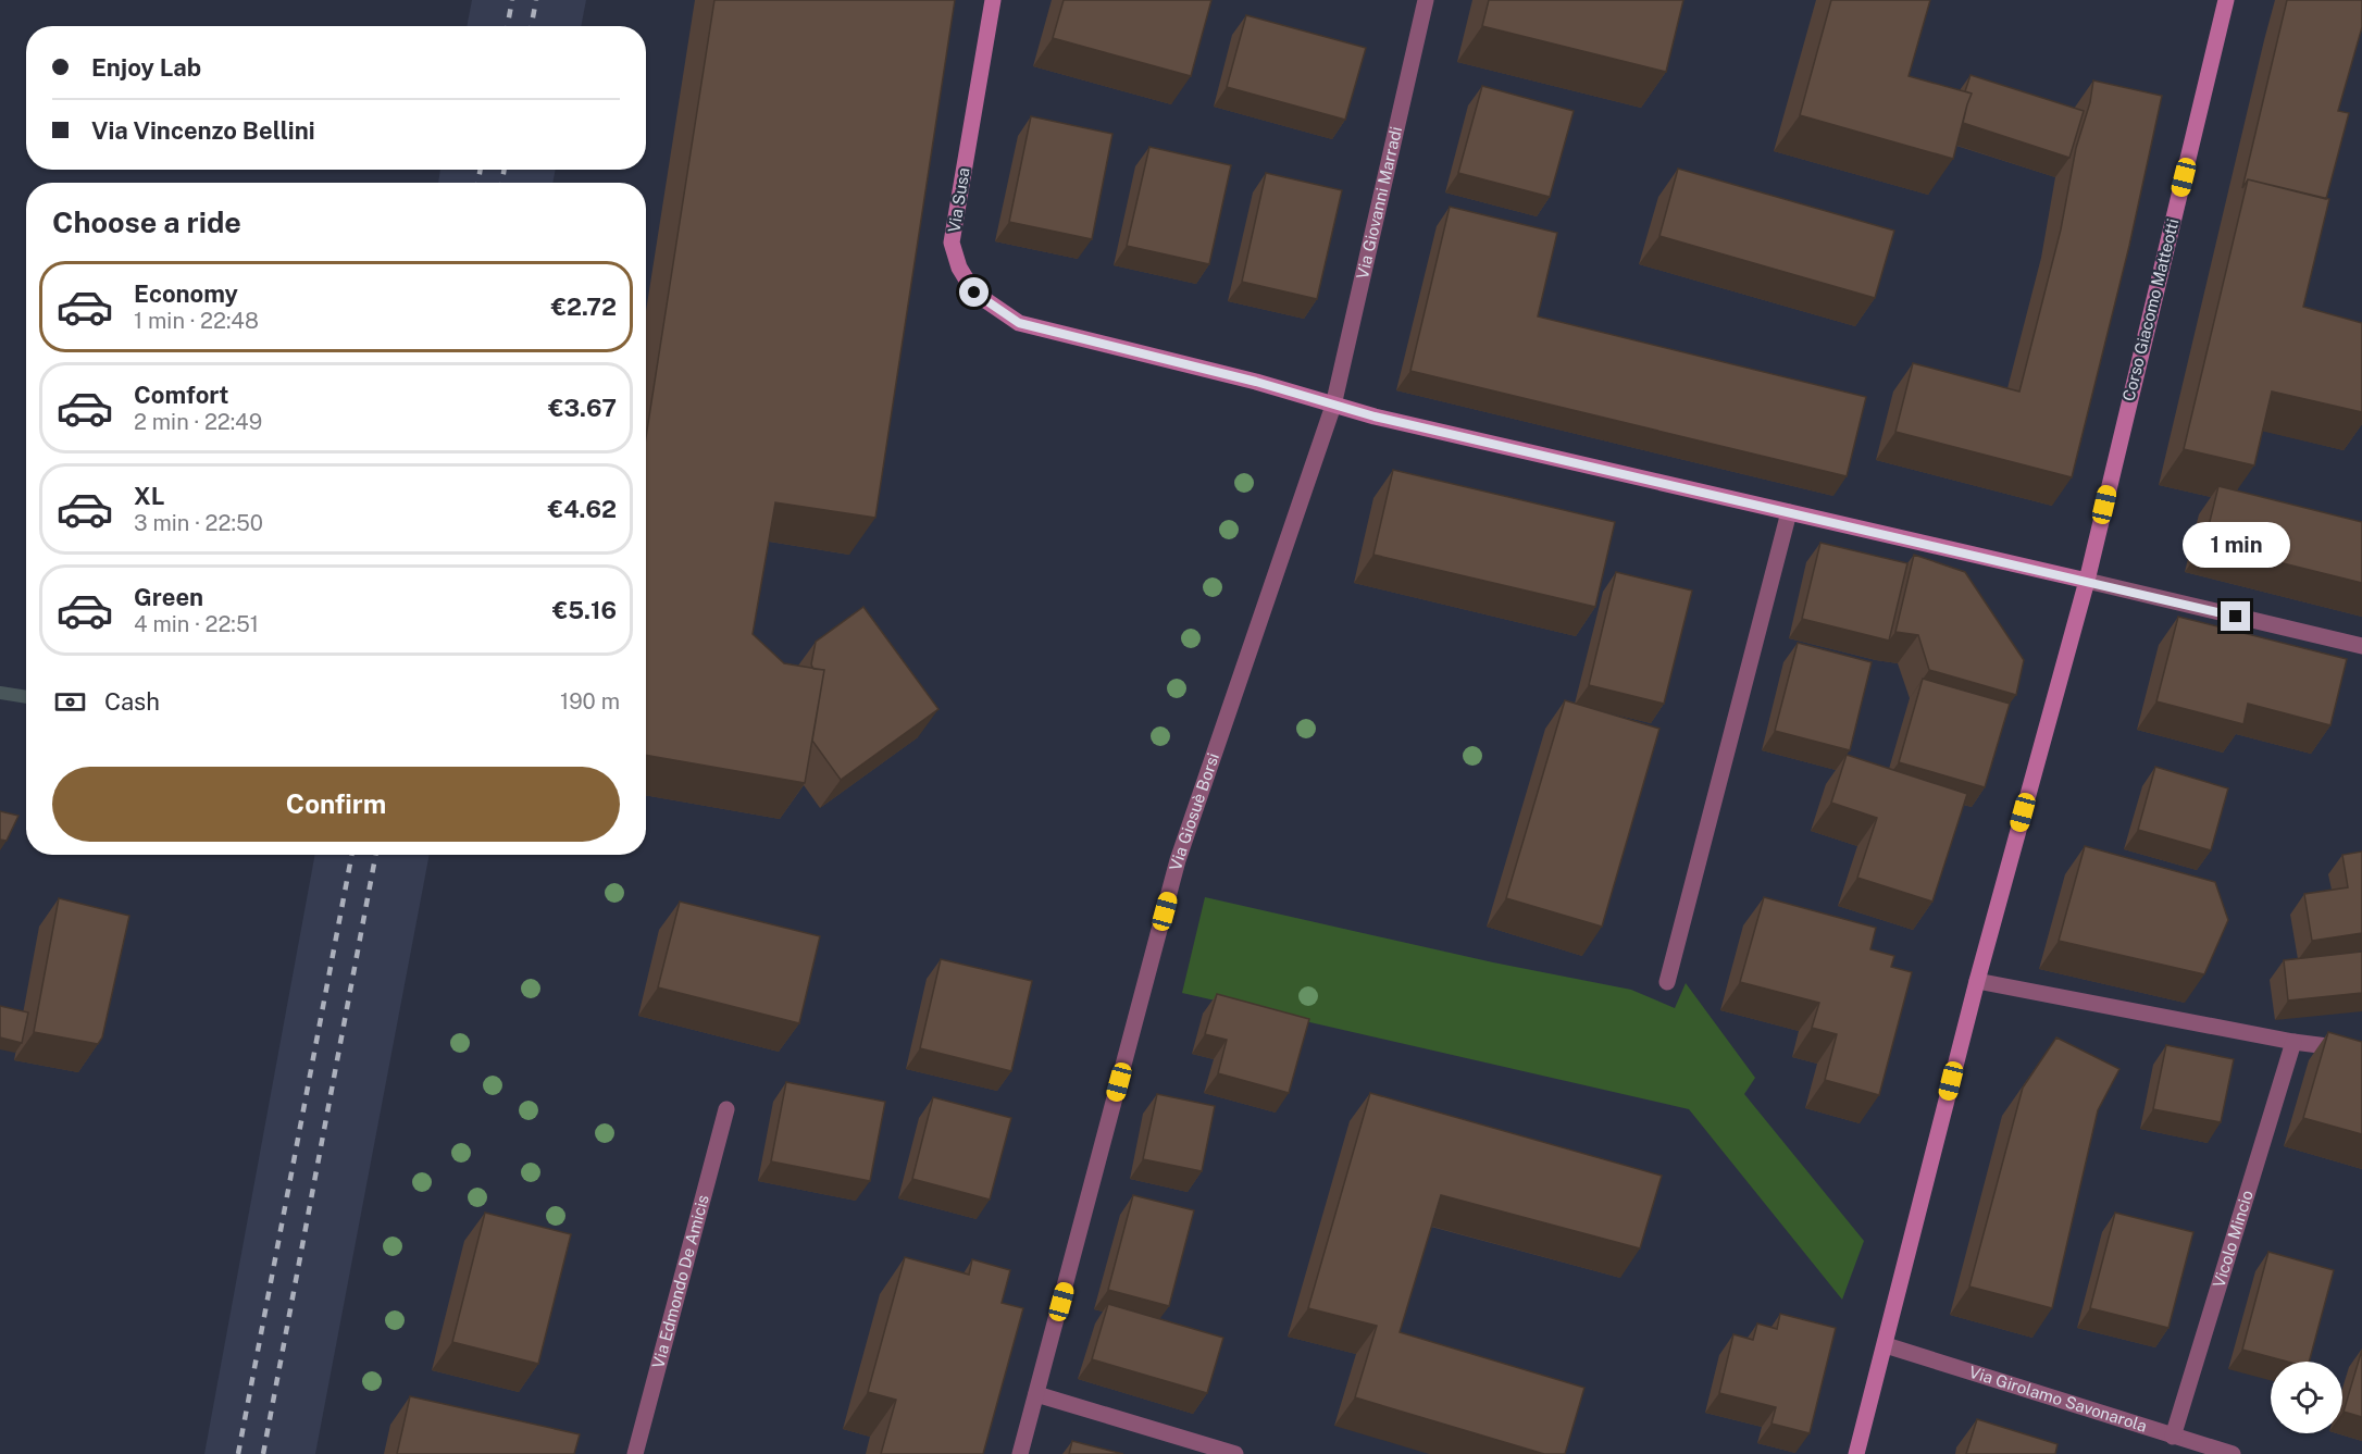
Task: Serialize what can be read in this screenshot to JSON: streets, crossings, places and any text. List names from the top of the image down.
{
  "streets": {
    "street": [
      "Via Susa",
      "Via Giovanni Marradi",
      "Corso Giacomo Matteotti",
      "Via Giosuè Borsi",
      "Vicolo Mincio",
      "Via Edmondo De Amicis",
      "Via Girolamo Savonarola"
    ]
  },
  "crossings": [
    ["Via Susa", "Via Giovanni Marradi"],
    ["Via Susa", "Corso Giacomo Matteotti"],
    ["Via Susa", "Via Giosuè Borsi"],
    ["Via Giovanni Marradi", "Via Giosuè Borsi"],
    ["Corso Giacomo Matteotti", "Via Girolamo Savonarola"],
    ["Vicolo Mincio", "Via Girolamo Savonarola"]
  ],
  "page": {
    "banner": ["Enjoy Lab", "Via Vincenzo Bellini"],
    "heading": "Choose a ride",
    "list": [
      {
        "name": "Economy",
        "note": "1 min · 22:48",
        "value": "€2.72"
      },
      {
        "name": "Comfort",
        "note": "2 min · 22:49",
        "value": "€3.67"
      },
      {
        "name": "XL",
        "note": "3 min · 22:50",
        "value": "€4.62"
      },
      {
        "name": "Green",
        "note": "4 min · 22:51",
        "value": "€5.16"
      }
    ],
    "bubble": "1 min",
    "pay": ["Cash", "190 m"],
    "buttons": "Confirm"
  }
}
